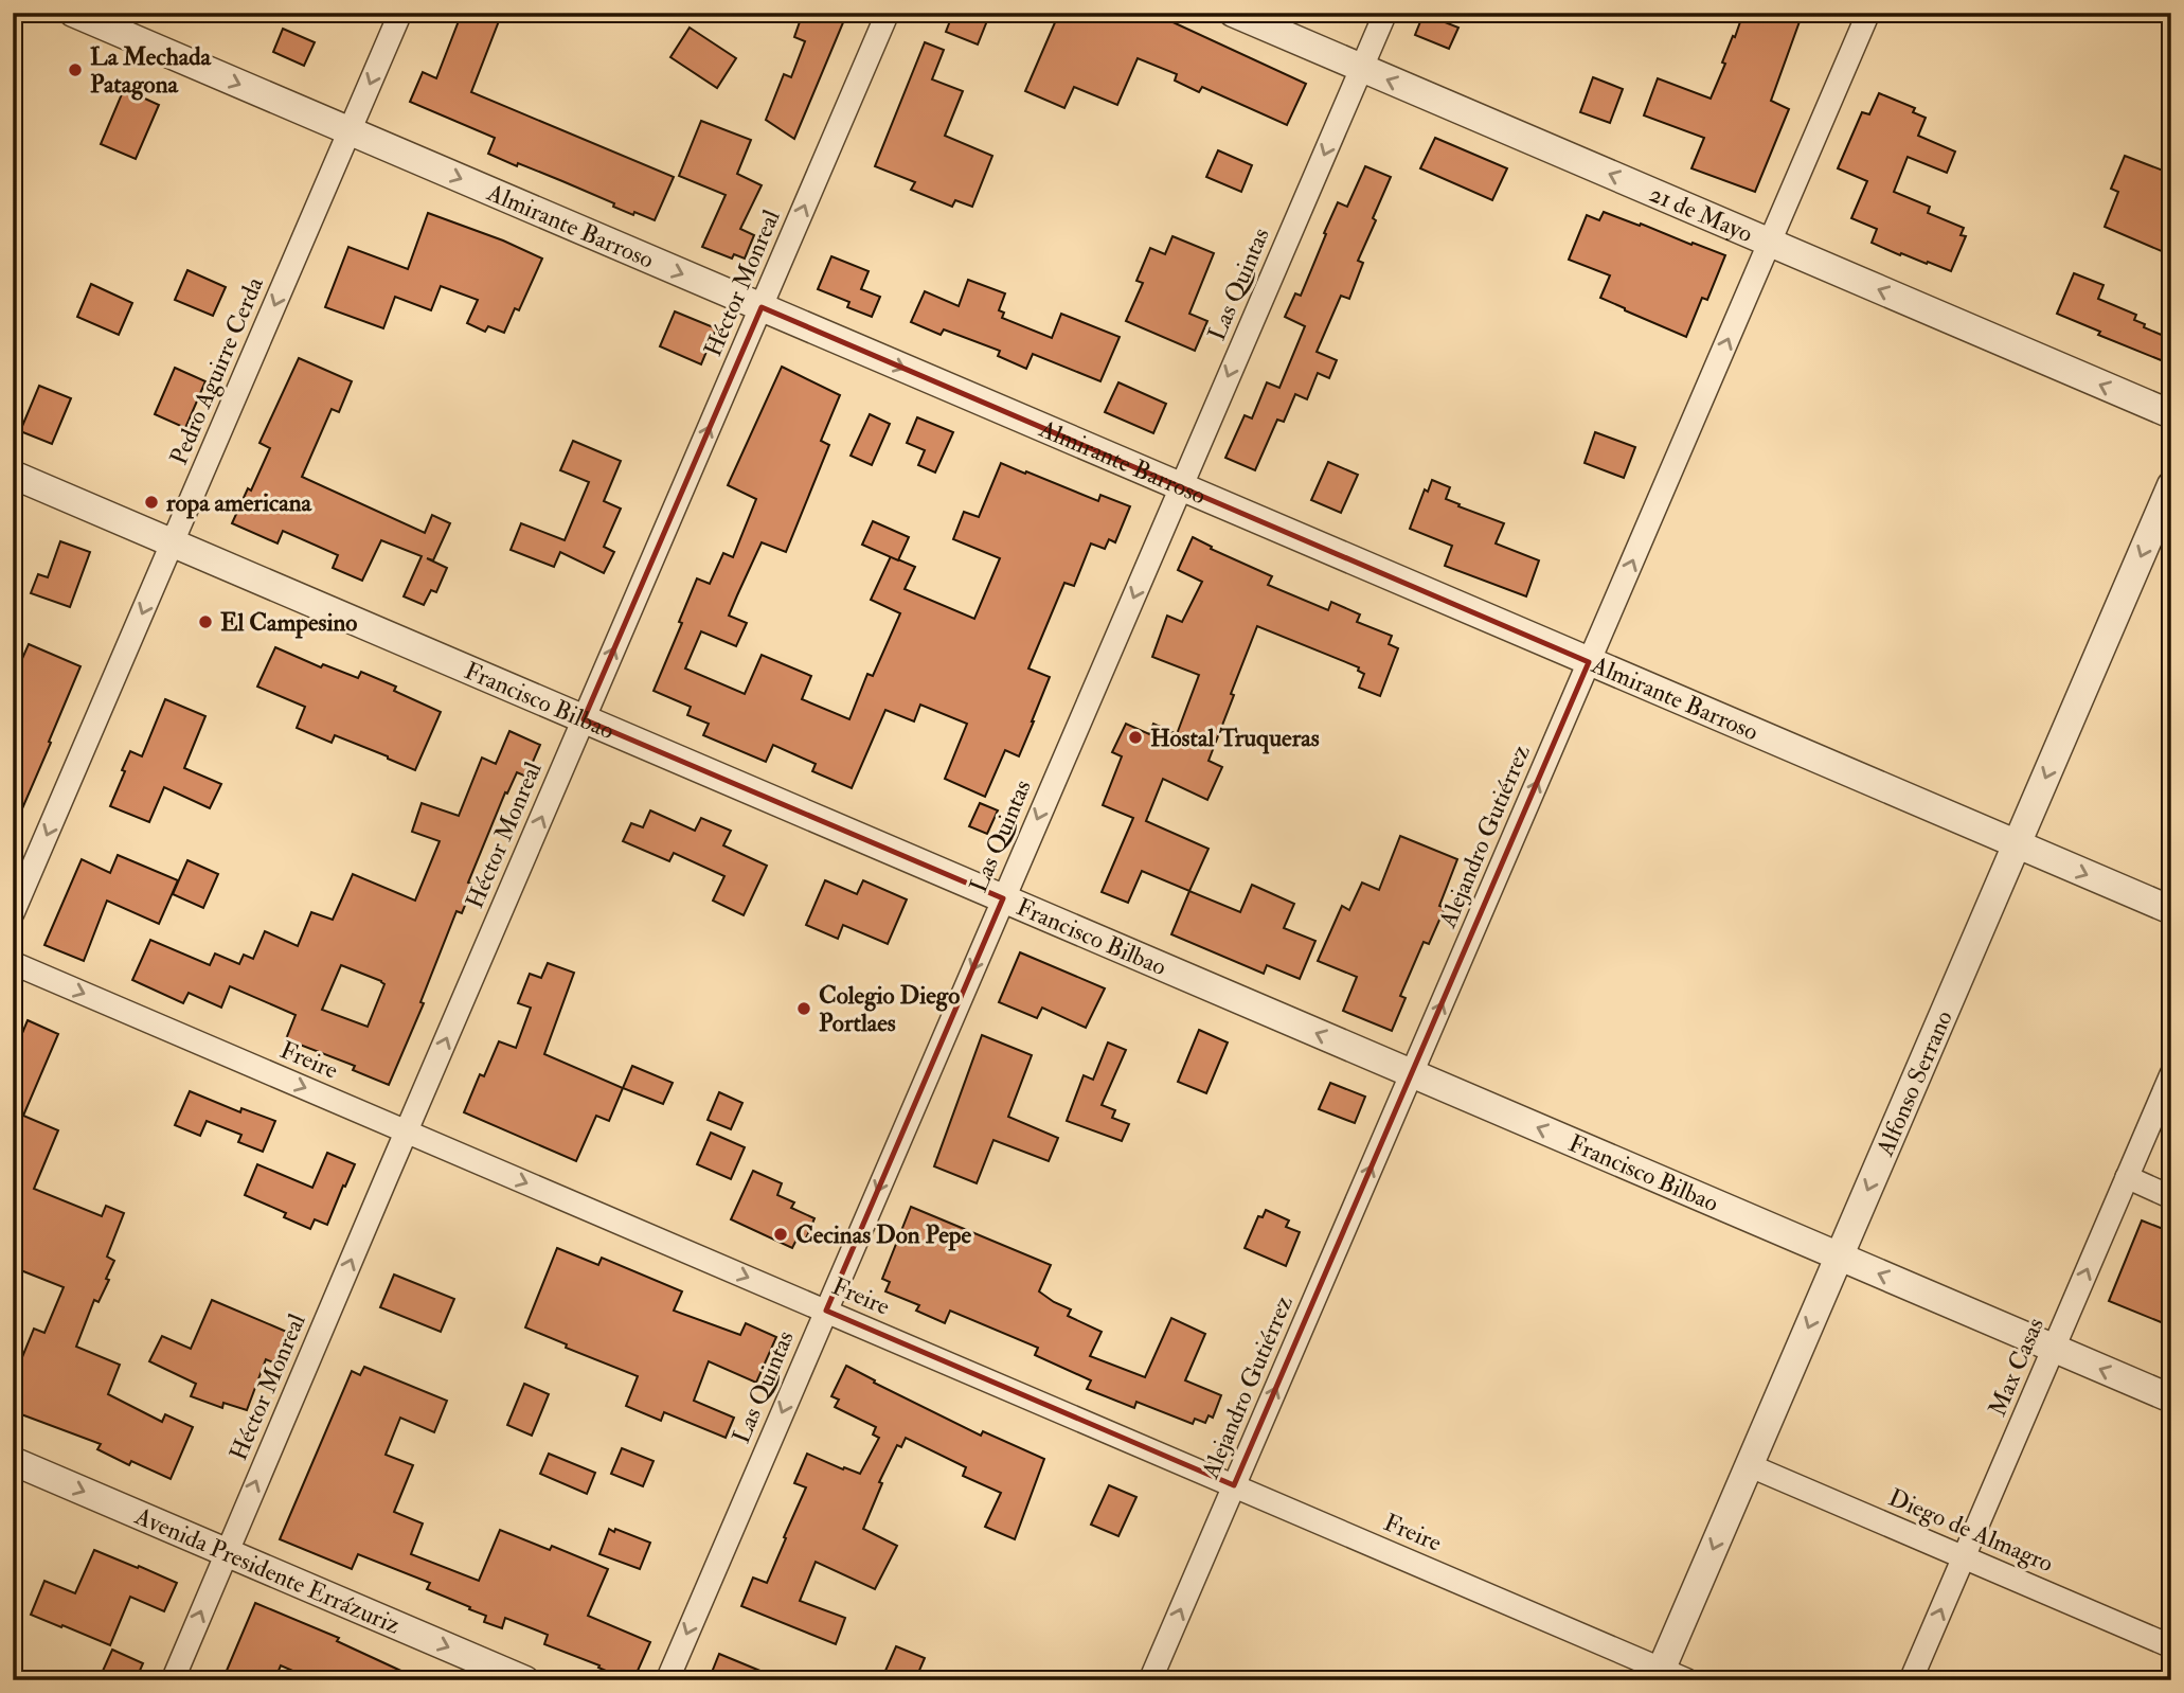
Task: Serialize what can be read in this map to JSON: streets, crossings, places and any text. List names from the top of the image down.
{
  "streets": {
    "street": [
      "21 de Mayo",
      "Almirante Barroso",
      "Héctor Monreal",
      "Las Quintas",
      "Pedro Aguirre Cerda",
      "Francisco Bilbao",
      "Alejandro Gutiérrez",
      "Freire",
      "Alfonso Serrano",
      "Max Casas",
      "Diego de Almagro",
      "Avenida Presidente Errázuriz"
    ]
  },
  "crossings": [
    ["21 de Mayo", "Las Quintas"],
    ["21 de Mayo", "Alejandro Gutiérrez"],
    ["Almirante Barroso", "Héctor Monreal"],
    ["Almirante Barroso", "Las Quintas"],
    ["Almirante Barroso", "Pedro Aguirre Cerda"],
    ["Almirante Barroso", "Alejandro Gutiérrez"],
    ["Almirante Barroso", "Alfonso Serrano"],
    ["Héctor Monreal", "Francisco Bilbao"],
    ["Héctor Monreal", "Freire"],
    ["Héctor Monreal", "Avenida Presidente Errázuriz"],
    ["Las Quintas", "Francisco Bilbao"],
    ["Las Quintas", "Freire"],
    ["Pedro Aguirre Cerda", "Francisco Bilbao"],
    ["Francisco Bilbao", "Alejandro Gutiérrez"],
    ["Francisco Bilbao", "Alfonso Serrano"],
    ["Francisco Bilbao", "Max Casas"],
    ["Alejandro Gutiérrez", "Freire"],
    ["Freire", "Alfonso Serrano"],
    ["Alfonso Serrano", "Diego de Almagro"],
    ["Max Casas", "Diego de Almagro"]
  ],
  "one_way": [
    "21 de Mayo",
    "Almirante Barroso",
    "Héctor Monreal",
    "Las Quintas",
    "Pedro Aguirre Cerda",
    "Francisco Bilbao",
    "Alejandro Gutiérrez",
    "Freire",
    "Alfonso Serrano",
    "Max Casas",
    "Avenida Presidente Errázuriz"
  ],
  "places": [
    "La Mechada Patagona",
    "ropa americana",
    "El Campesino",
    "Hostal Truqueras",
    "Colegio Diego Portlaes",
    "Cecinas Don Pepe"
  ]
}
